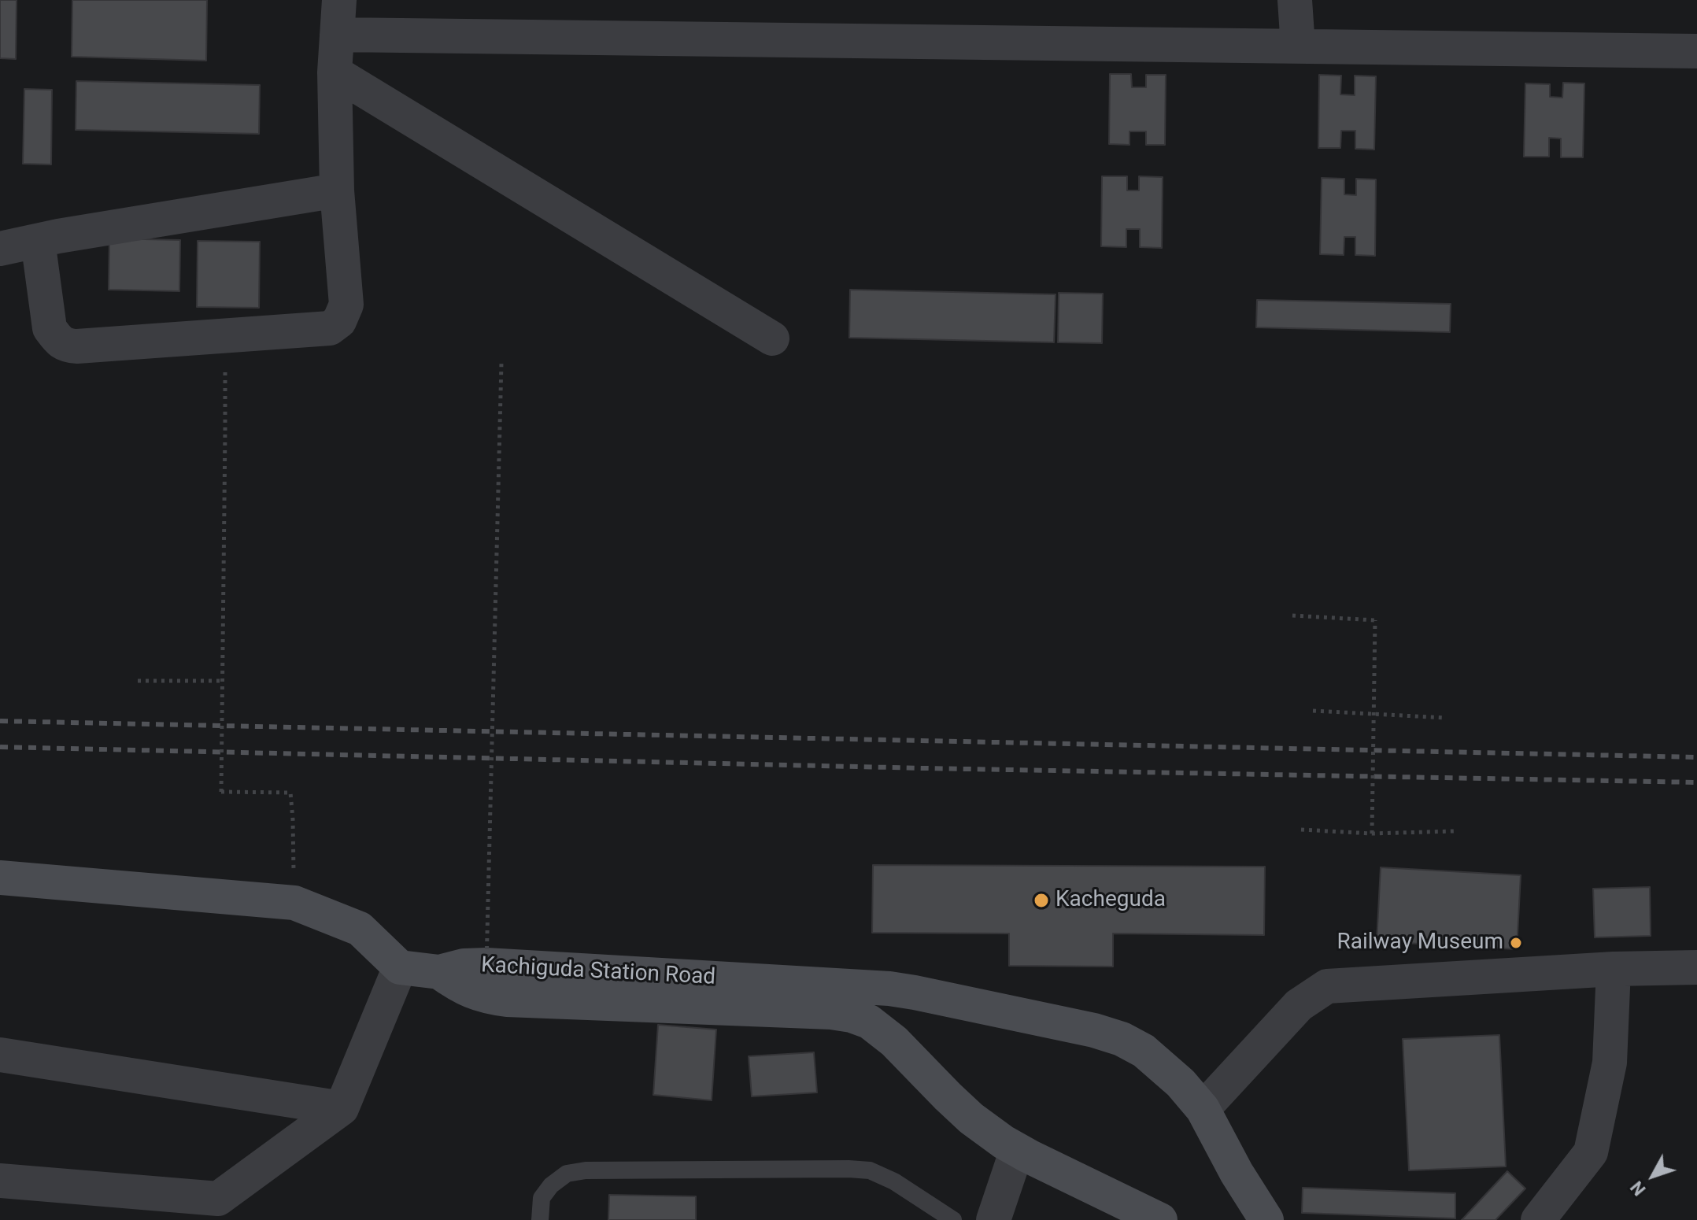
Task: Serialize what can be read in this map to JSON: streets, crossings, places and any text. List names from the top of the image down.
{
  "streets": {
    "main road": ["Kachiguda Station Road"]
  },
  "places": ["Kacheguda", "Railway Museum"],
  "north": "bottom left"
}
